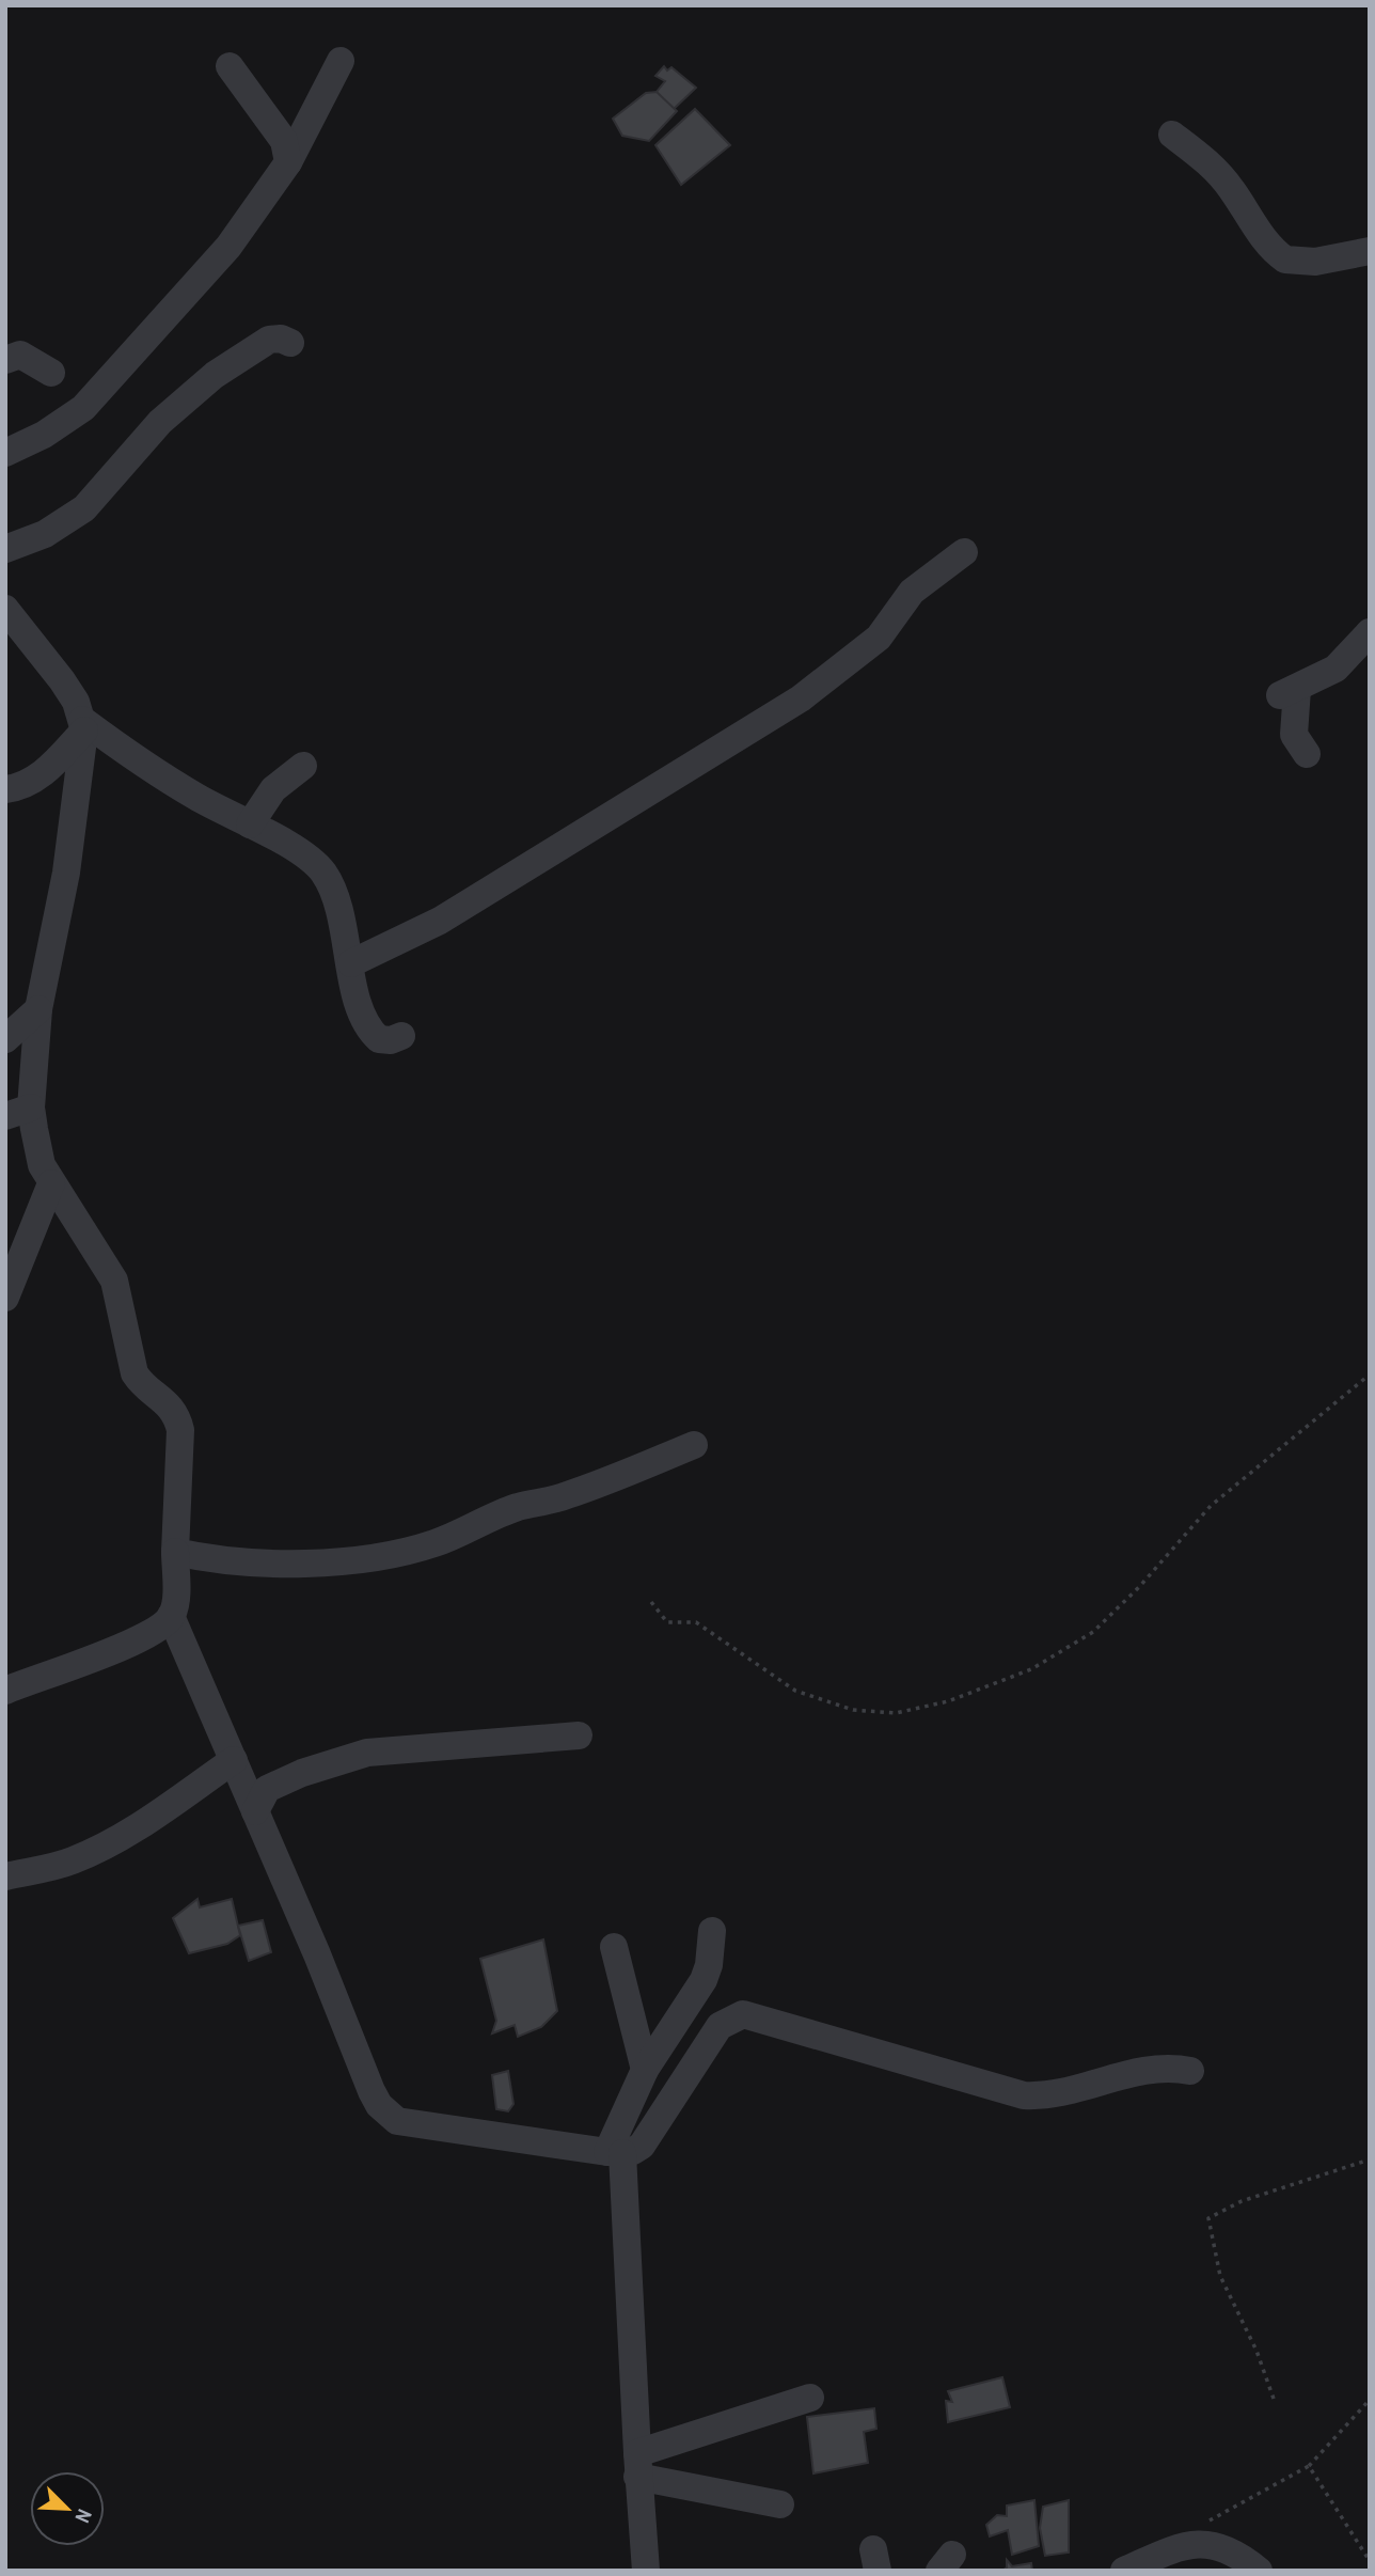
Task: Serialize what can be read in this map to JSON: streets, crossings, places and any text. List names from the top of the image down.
{
  "north": "bottom right"
}
